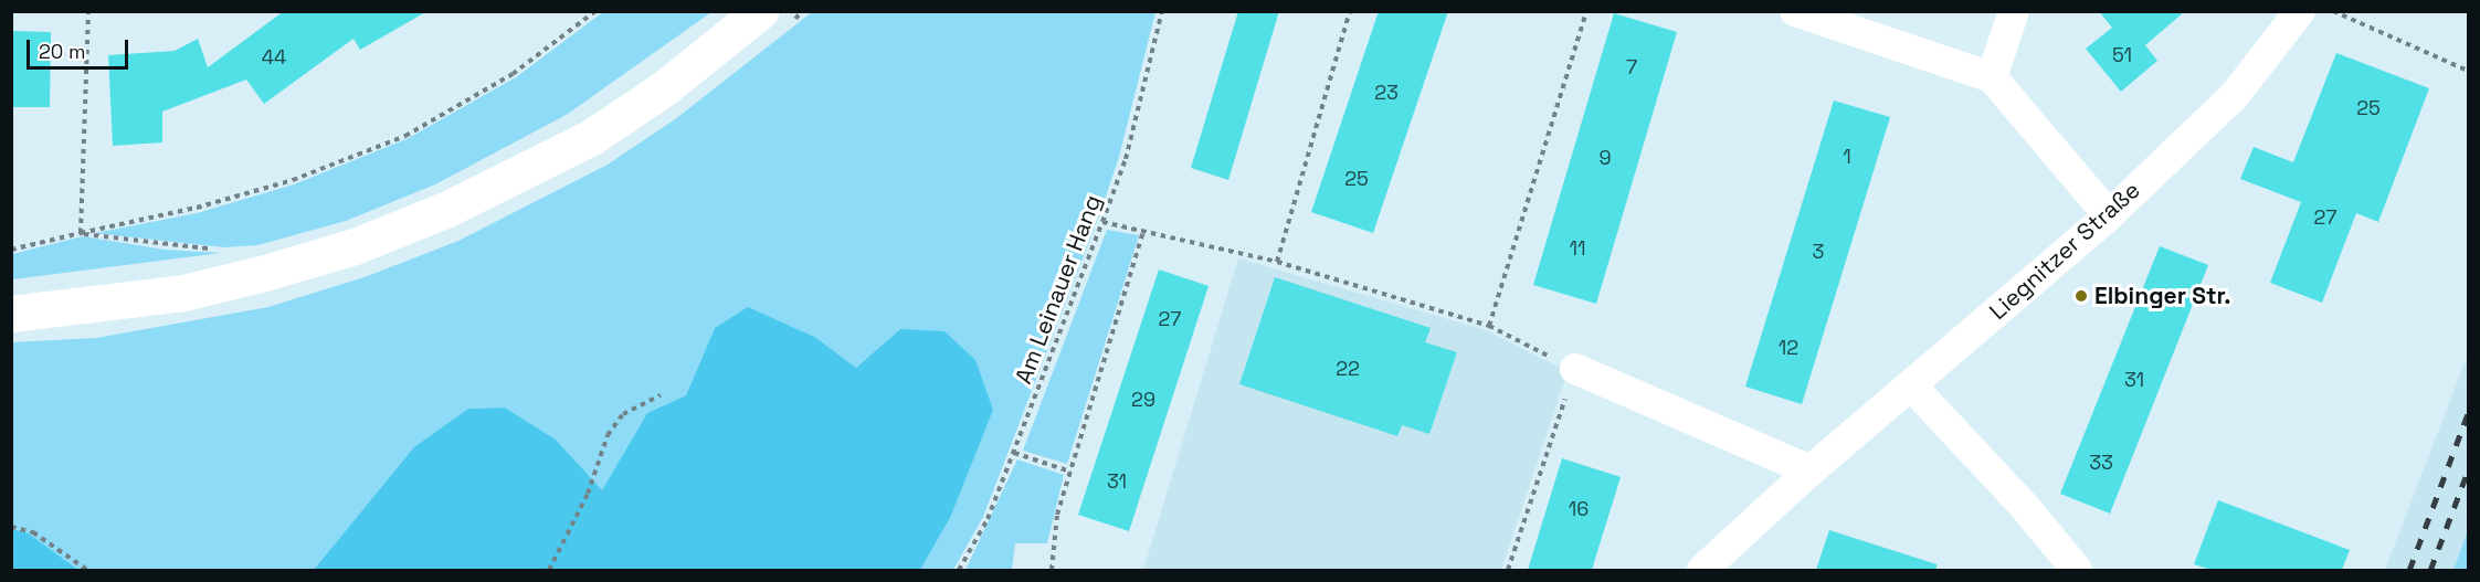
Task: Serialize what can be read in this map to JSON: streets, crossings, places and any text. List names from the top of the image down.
{
  "streets": {
    "street": ["Liegnitzer Straße"],
    "path": ["Am Leinauer Hang"]
  },
  "places": ["Elbinger Str."],
  "house_numbers": [
    "51",
    "44",
    "7",
    "23",
    "25",
    "1",
    "9",
    "25",
    "27",
    "11",
    "3",
    "27",
    "12",
    "22",
    "31",
    "29",
    "33",
    "31",
    "16"
  ],
  "scale_bar": "20 m"
}
